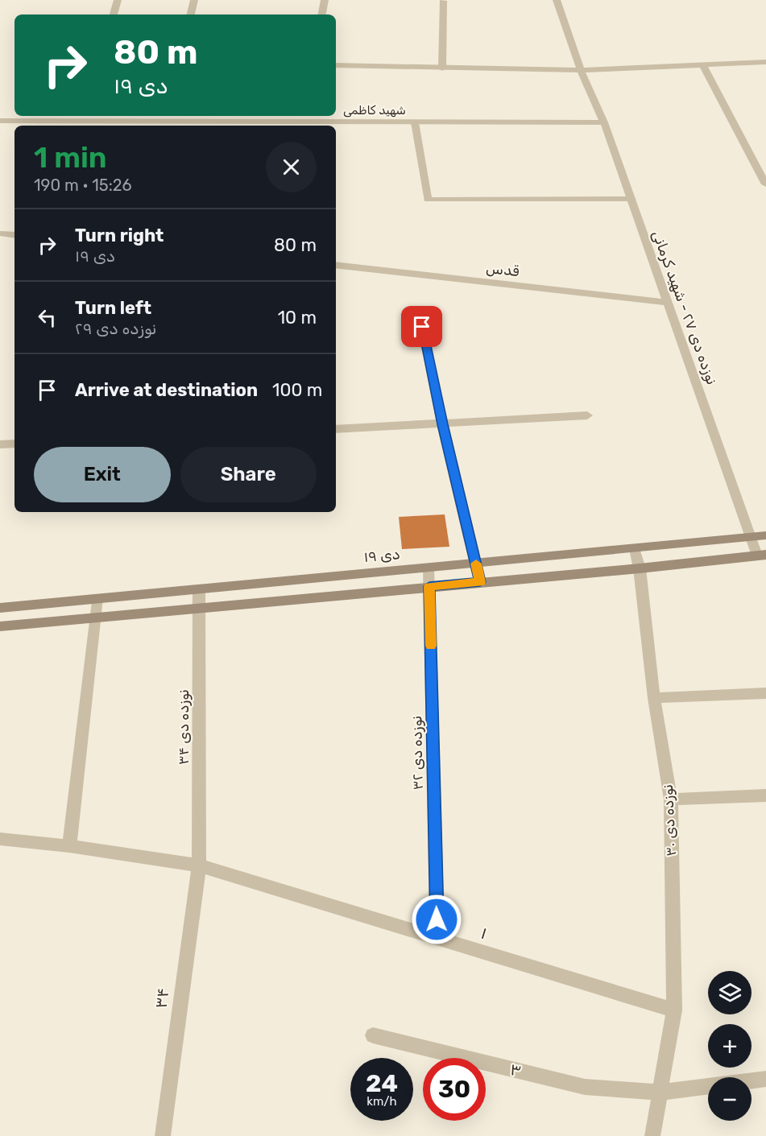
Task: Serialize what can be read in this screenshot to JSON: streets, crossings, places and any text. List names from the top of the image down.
{
  "streets": {
    "main road": ["۱۹ دی"],
    "street": [
      "شهید کاظمی",
      "قدس",
      "نوزده دی ۲۷ - شهید کرمانی",
      "نوزده دی ۳۴",
      "نوزده دی ۳۲",
      "نوزده دی ۳۰",
      "۱",
      "۳۴",
      "۳"
    ]
  },
  "crossings": [
    ["شهید کاظمی", "نوزده دی ۲۷ - شهید کرمانی"],
    ["قدس", "نوزده دی ۲۷ - شهید کرمانی"],
    ["نوزده دی ۲۷ - شهید کرمانی", "۱۹ دی"],
    ["۱۹ دی", "نوزده دی ۳۴"],
    ["۱۹ دی", "نوزده دی ۳۲"],
    ["۱۹ دی", "نوزده دی ۳۰"],
    ["نوزده دی ۳۴", "۱"],
    ["نوزده دی ۳۴", "۳۴"],
    ["نوزده دی ۳۲", "۱"],
    ["نوزده دی ۳۰", "۱"],
    ["نوزده دی ۳۰", "۳"],
    ["۱", "۳۴"]
  ],
  "page": {
    "turn": ["80 m", "۱۹ دی"],
    "heading": ["1 min", "190 m · 15:26"],
    "list": [
      {
        "name": "Turn right",
        "note": "۱۹ دی",
        "value": "80 m"
      },
      {
        "name": "Turn left",
        "note": "نوزده دی ۲۹",
        "value": "10 m"
      },
      {
        "name": "Arrive at destination",
        "value": "100 m"
      }
    ],
    "buttons": ["Exit", "Share"],
    "map_buttons": ["+", "−"],
    "speed": "24 km/h",
    "limit": "30"
  }
}
